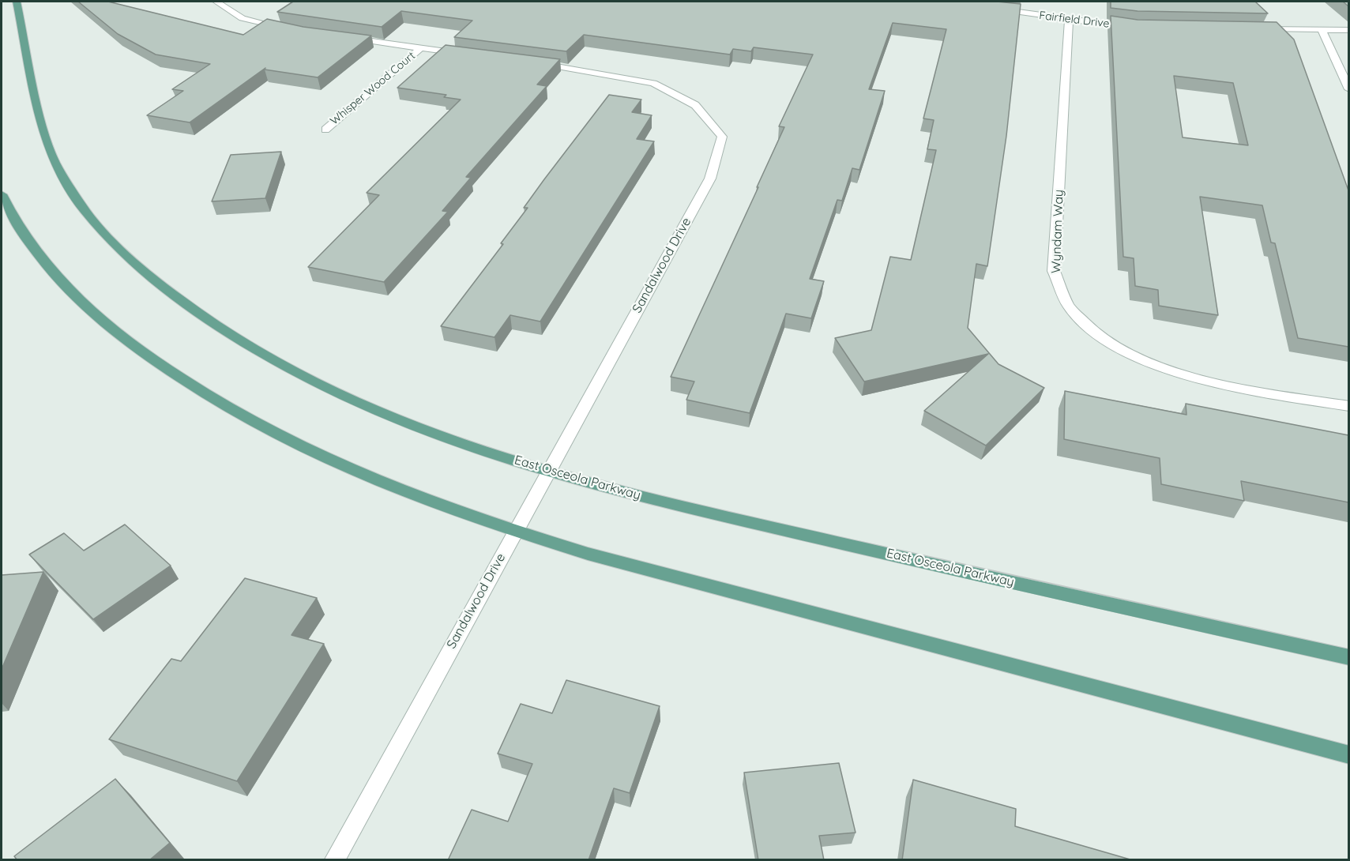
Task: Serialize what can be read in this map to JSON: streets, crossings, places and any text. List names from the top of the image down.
{
  "streets": {
    "main road": ["East Osceola Parkway"],
    "street": [
      "Fairfield Drive",
      "Whisper Wood Court",
      "Wyndam Way",
      "Sandalwood Drive"
    ]
  },
  "crossings": [
    ["Fairfield Drive", "Wyndam Way"],
    ["Sandalwood Drive", "East Osceola Parkway"]
  ]
}
